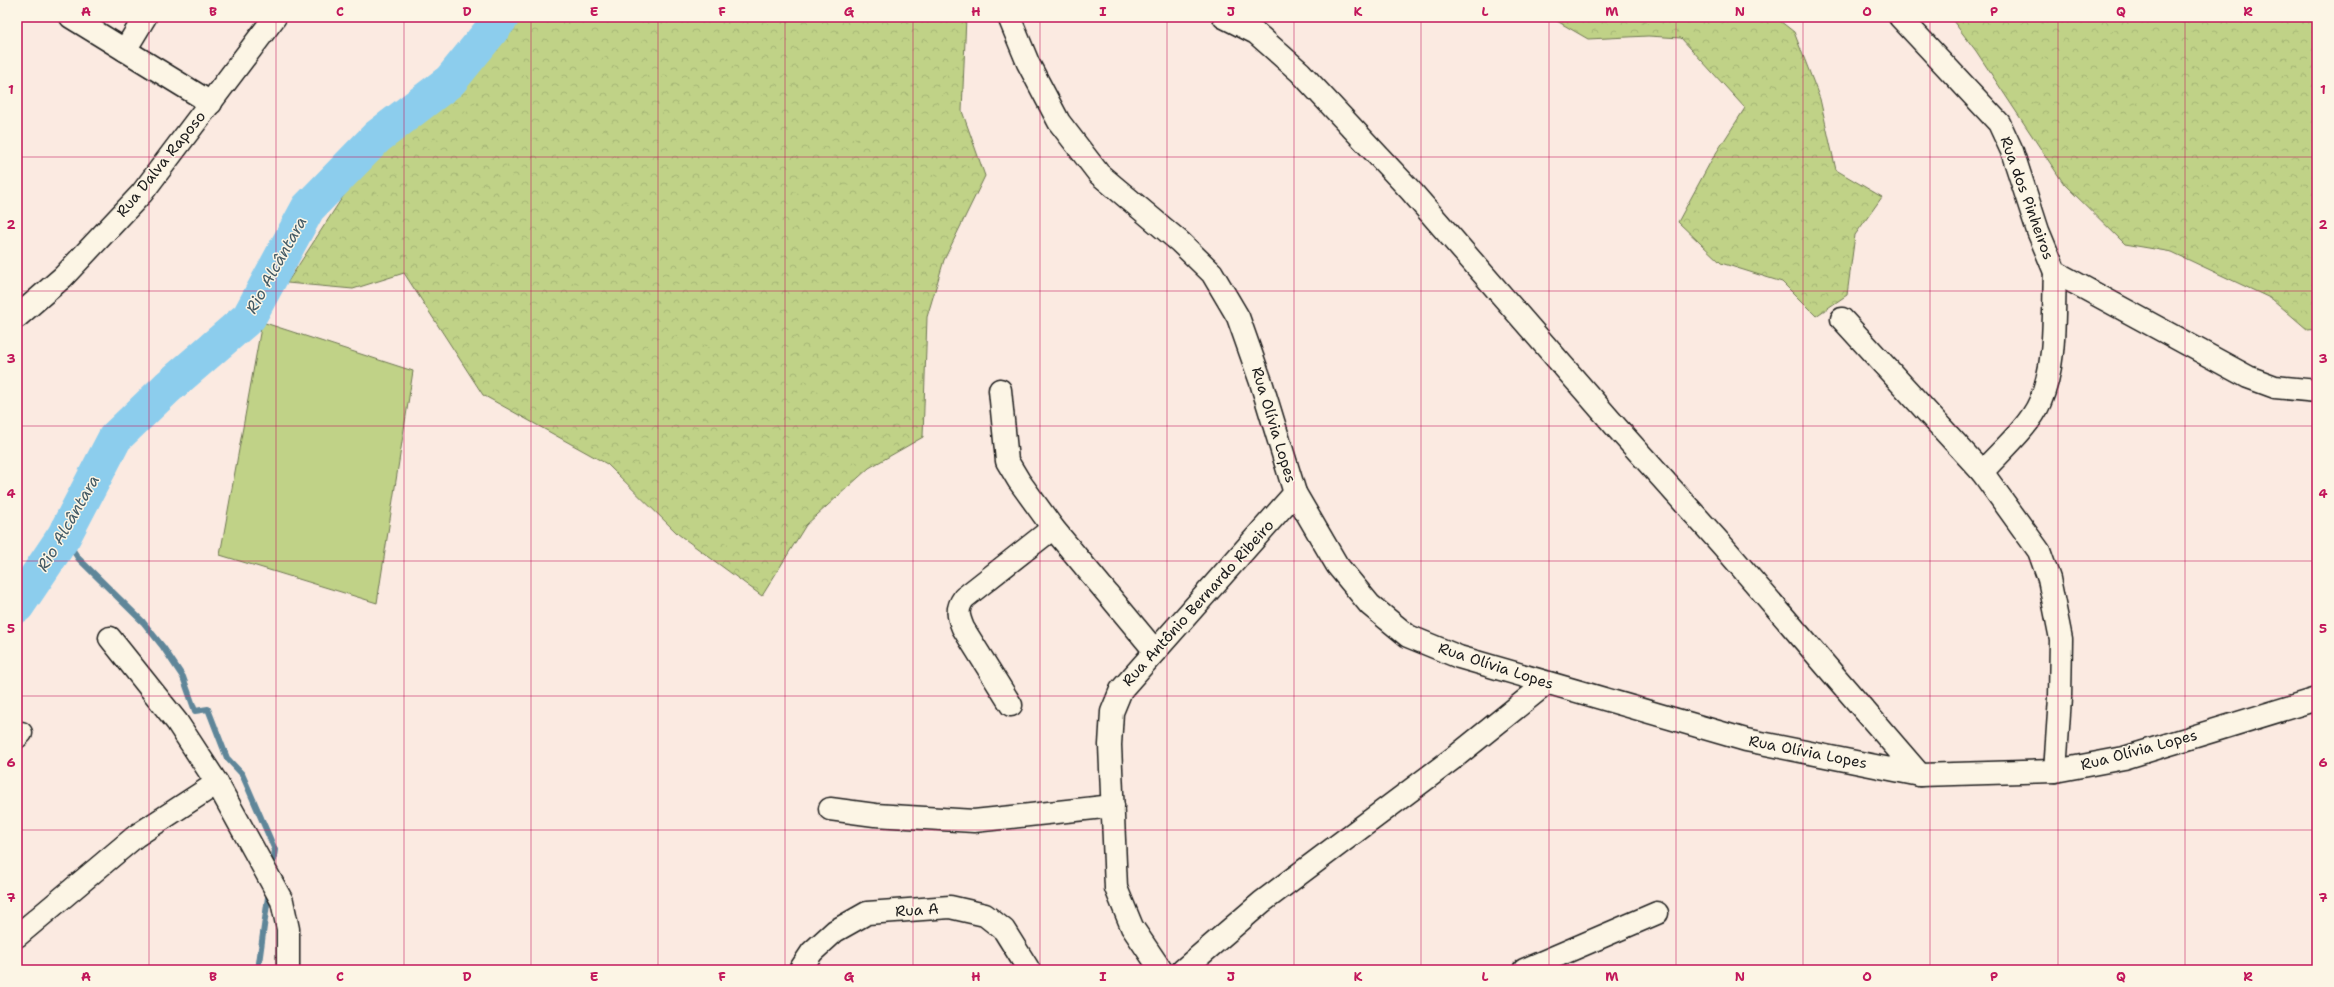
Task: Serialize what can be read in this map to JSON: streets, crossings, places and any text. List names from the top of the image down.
{
  "streets": {
    "street": [
      "Rua Dalva Raposo",
      "Rua dos Pinheiros",
      "Rua Olívia Lopes",
      "Rua Antônio Bernardo Ribeiro",
      "Rua A"
    ]
  },
  "crossings": [
    ["Rua Olívia Lopes", "Rua Antônio Bernardo Ribeiro"]
  ],
  "water": ["Rio Alcântara"],
  "grid": {
    "columns": [
      "A",
      "B",
      "C",
      "D",
      "E",
      "F",
      "G",
      "H",
      "I",
      "J",
      "K",
      "L",
      "M",
      "N",
      "O",
      "P",
      "Q",
      "R"
    ],
    "rows": [
      "1",
      "2",
      "3",
      "4",
      "5",
      "6",
      "7"
    ]
  }
}
